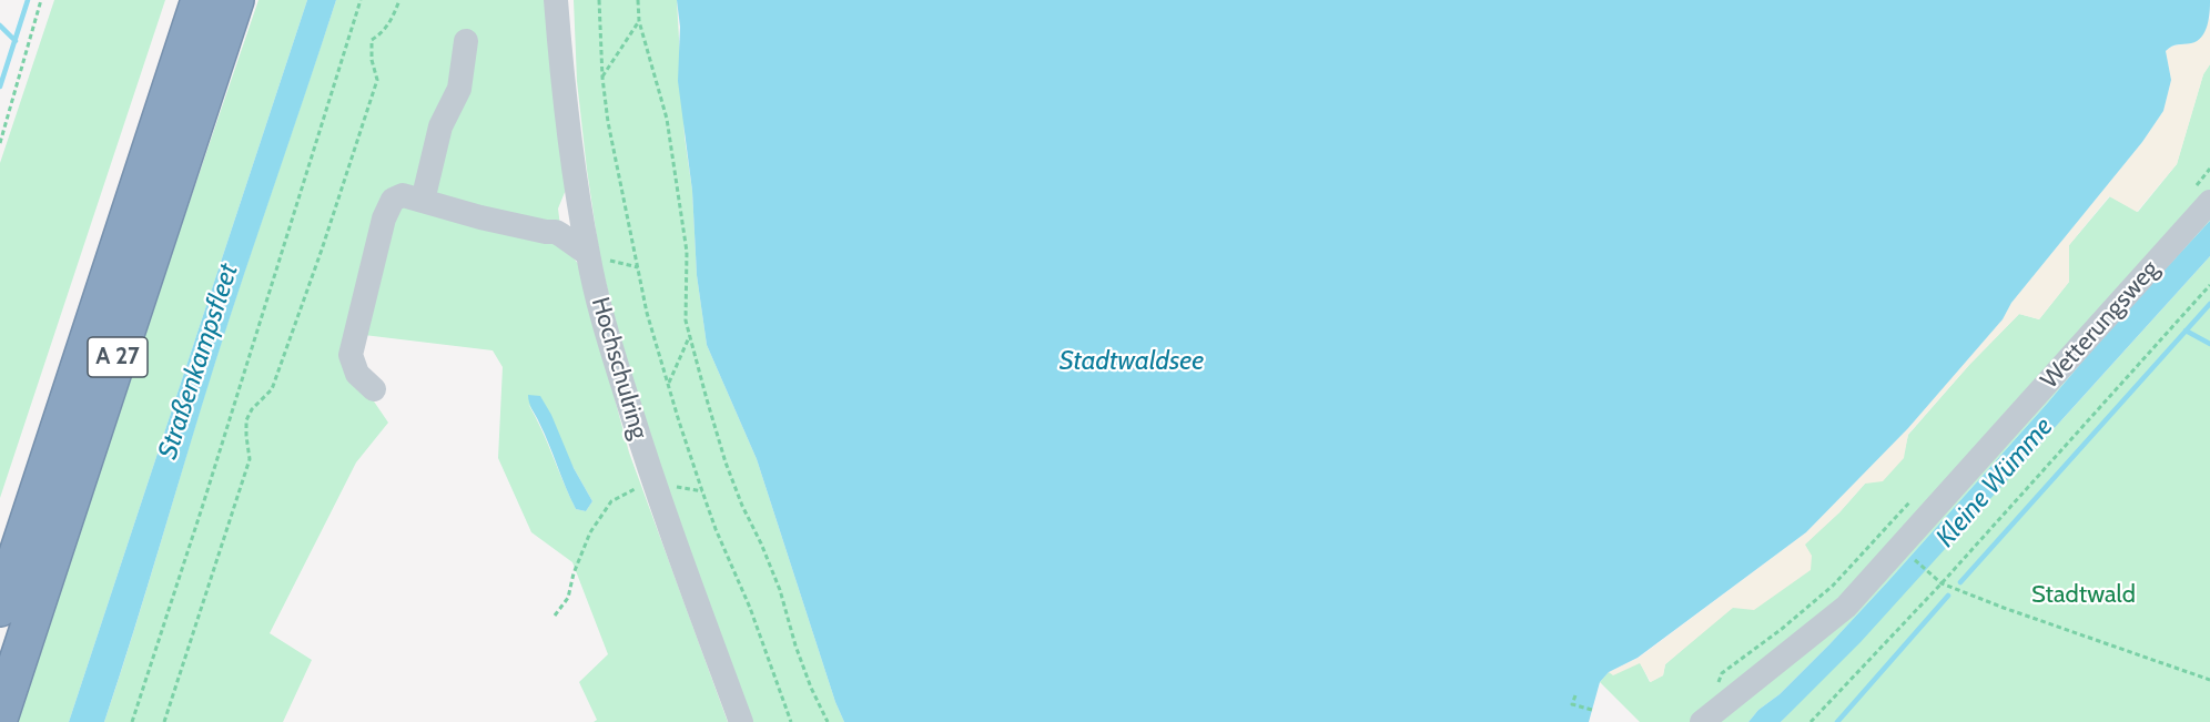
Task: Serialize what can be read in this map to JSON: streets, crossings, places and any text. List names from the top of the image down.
{
  "streets": {
    "highway": ["A 27"],
    "street": ["Wetterungsweg", "Hochschulring"]
  },
  "water": ["Straßenkampsfleet", "Stadtwaldsee", "Kleine Wümme"],
  "parks": ["Stadtwald"]
}
